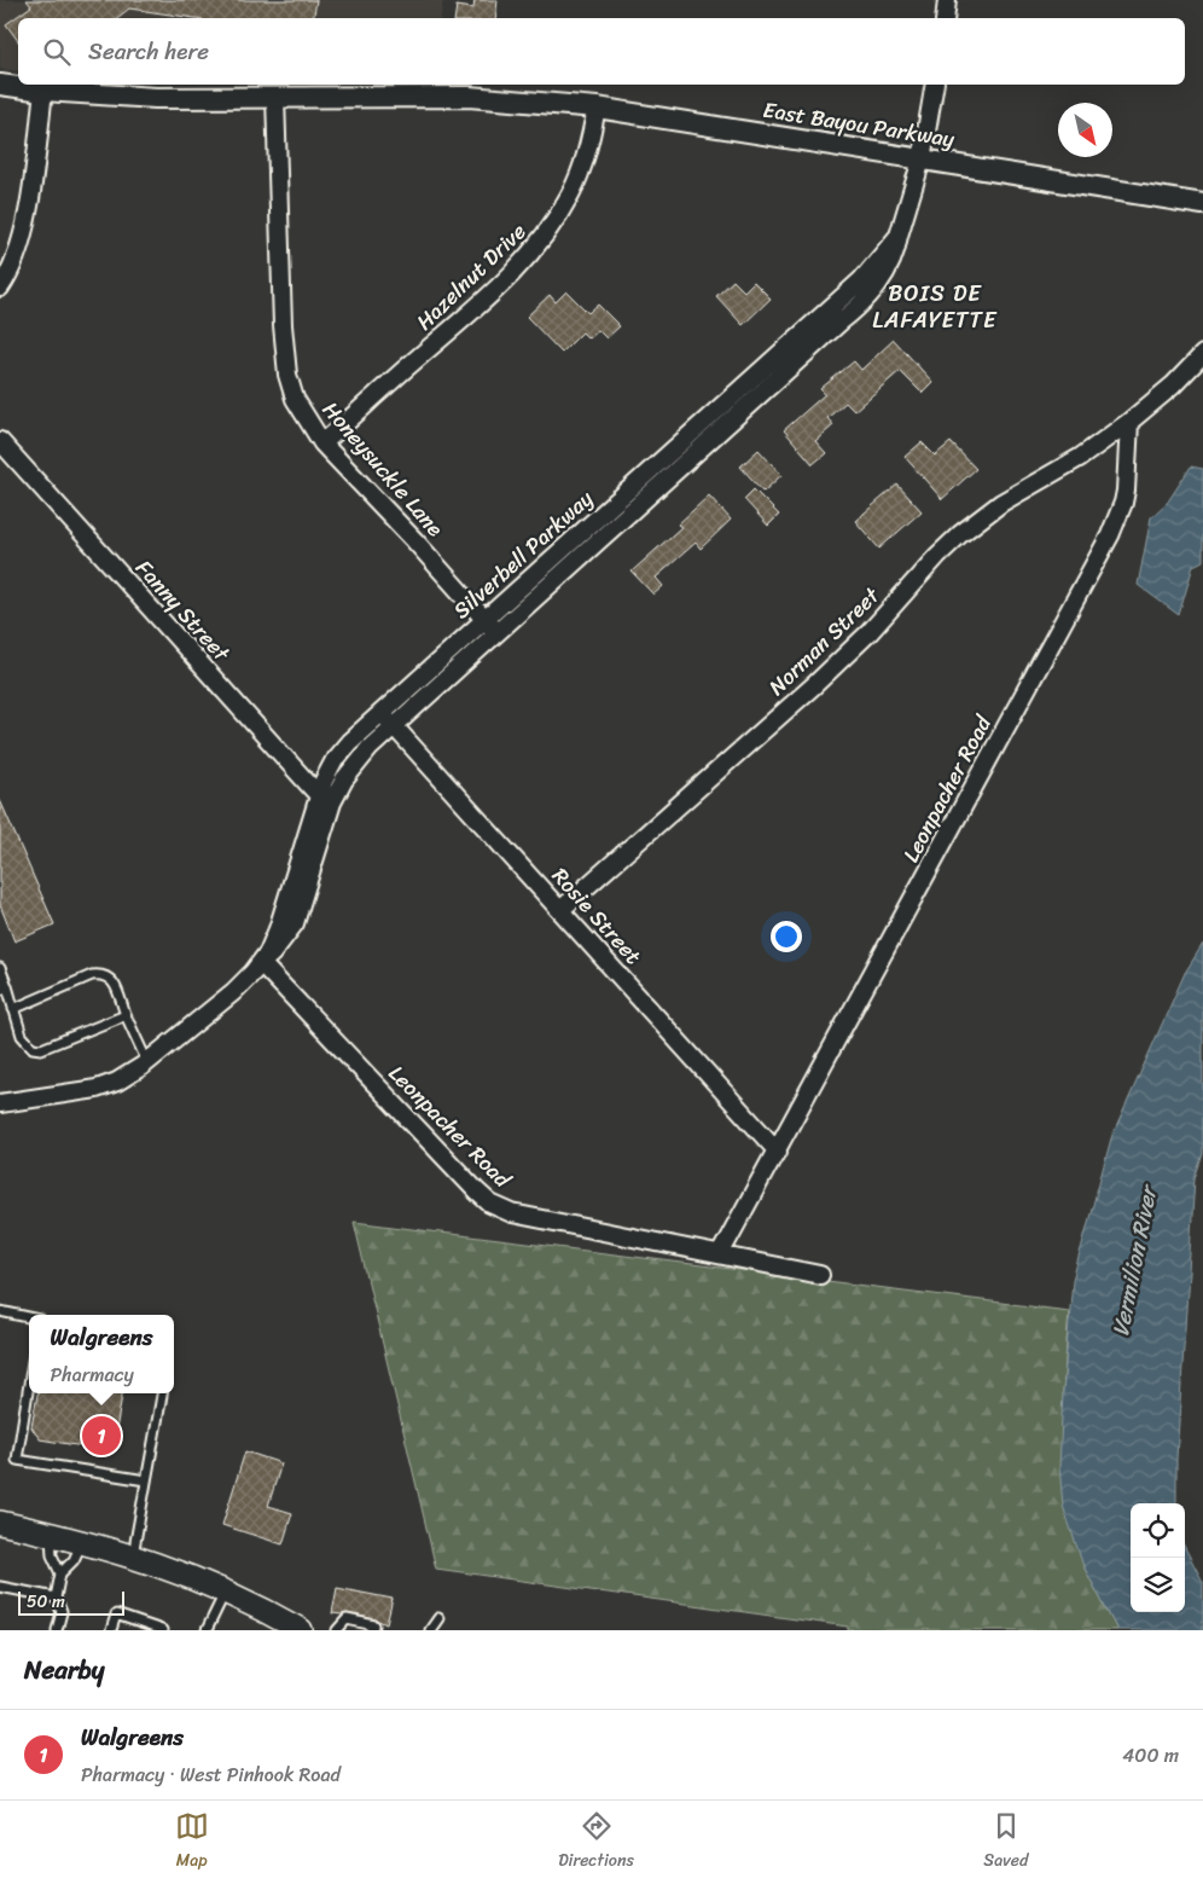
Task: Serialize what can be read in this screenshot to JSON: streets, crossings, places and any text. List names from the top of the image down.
{
  "streets": {
    "street": [
      "East Bayou Parkway",
      "Hazelnut Drive",
      "Honeysuckle Lane",
      "Silverbell Parkway",
      "Fanny Street",
      "Norman Street",
      "Leonpacher Road",
      "Rosie Street"
    ]
  },
  "crossings": [
    ["East Bayou Parkway", "Hazelnut Drive"],
    ["East Bayou Parkway", "Honeysuckle Lane"],
    ["East Bayou Parkway", "Silverbell Parkway"],
    ["Hazelnut Drive", "Honeysuckle Lane"],
    ["Honeysuckle Lane", "Silverbell Parkway"],
    ["Silverbell Parkway", "Fanny Street"],
    ["Silverbell Parkway", "Leonpacher Road"],
    ["Silverbell Parkway", "Rosie Street"],
    ["Norman Street", "Leonpacher Road"],
    ["Norman Street", "Rosie Street"],
    ["Leonpacher Road", "Rosie Street"]
  ],
  "districts": ["BOIS DE LAFAYETTE"],
  "water": ["Vermilion River"],
  "scale_bar": "50 m",
  "north": "bottom right",
  "page": {
    "search": "Search here",
    "popup": ["Walgreens", "Pharmacy"],
    "pins": "1",
    "scale": "50 m",
    "heading": "Nearby",
    "list": [
      {
        "mark": "1",
        "name": "Walgreens",
        "note": "Pharmacy · West Pinhook Road",
        "value": "400 m"
      }
    ],
    "nav": ["Map", "Directions", "Saved"]
  }
}
